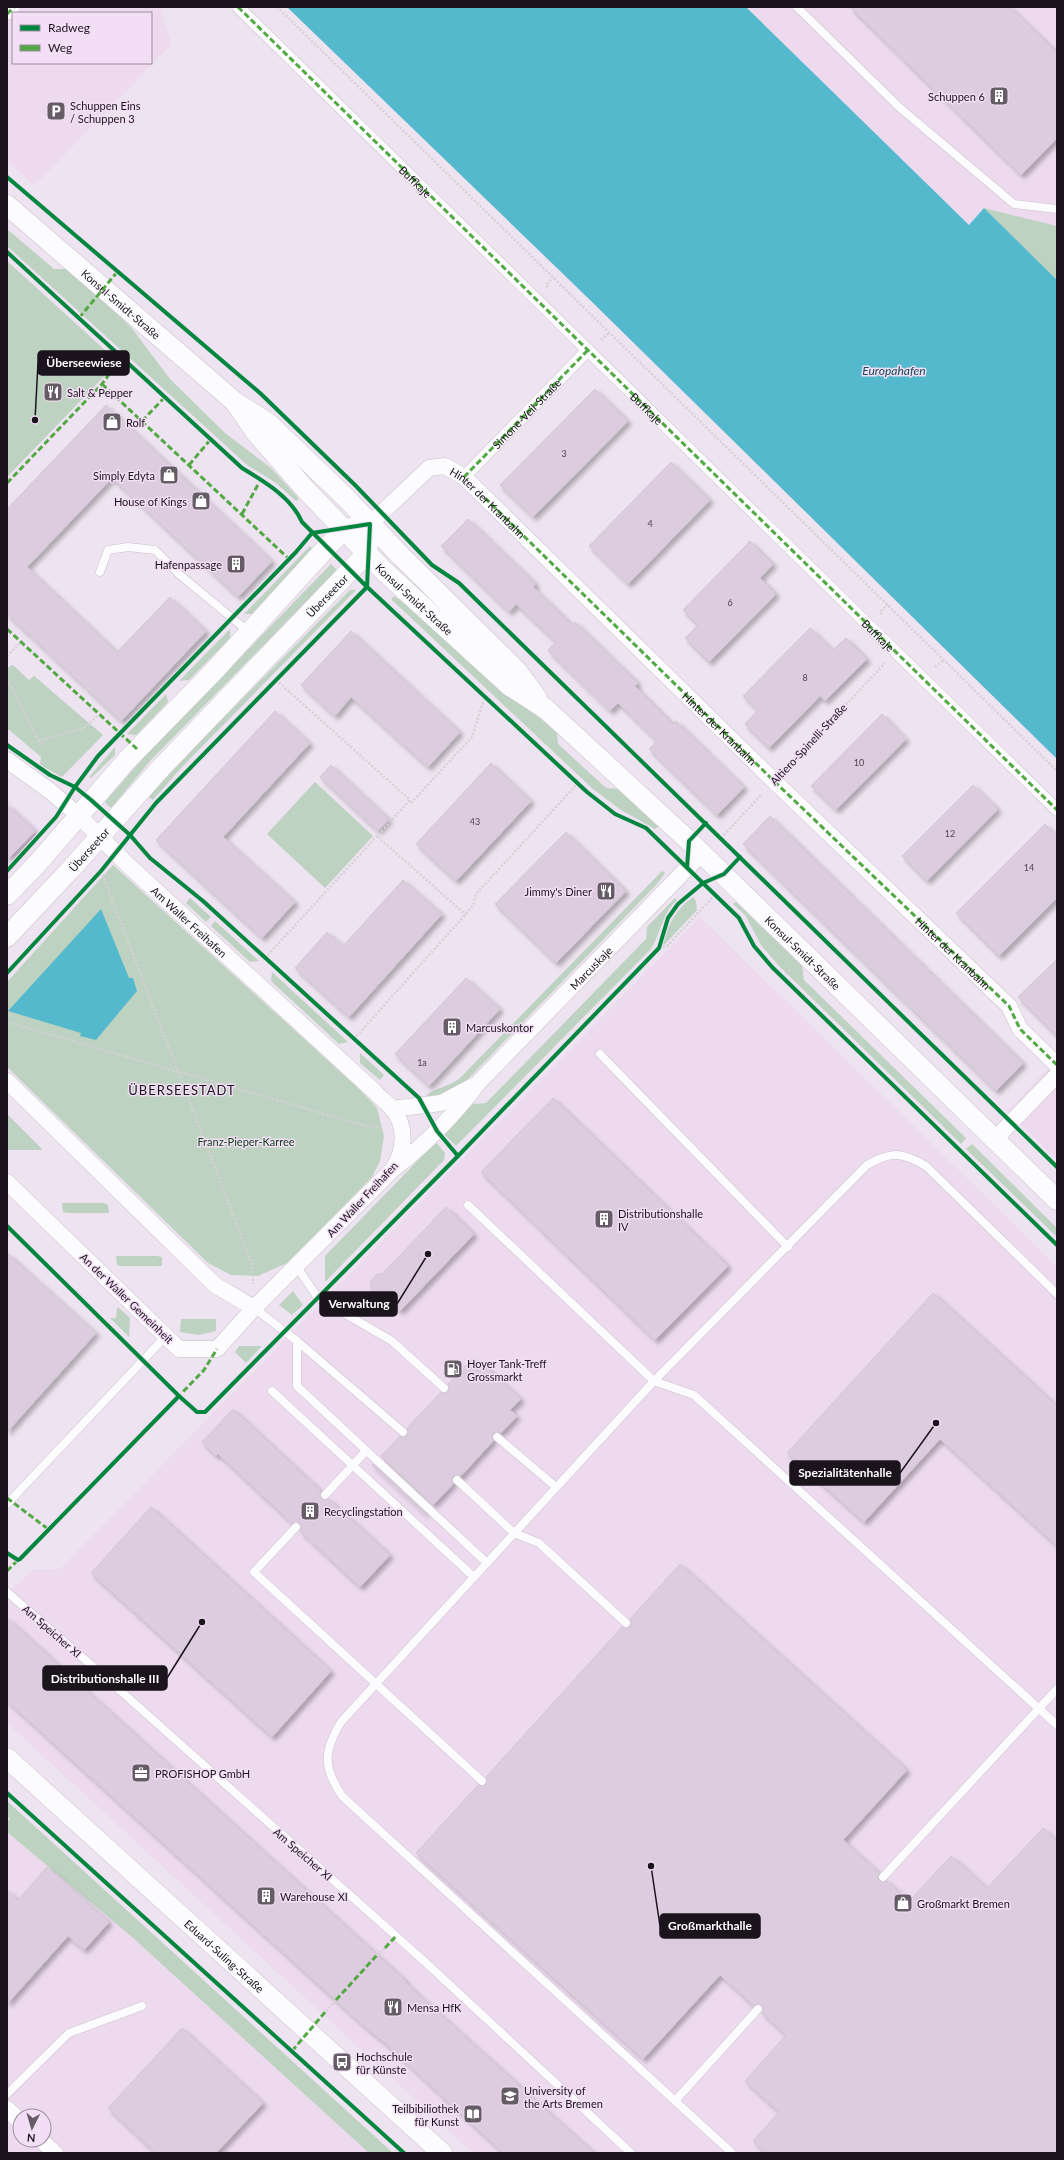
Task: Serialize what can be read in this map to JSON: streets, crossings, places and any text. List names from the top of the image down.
{
  "streets": {
    "street": [
      "Buffkaje",
      "Konsul-Smidt-Straße",
      "Simone-Veil-Straße",
      "Hinter der Kranbahn",
      "Überseetor",
      "Am Waller Freihafen",
      "Marcuskaje",
      "An der Waller Gemeinheit",
      "Eduard-Suling-Straße"
    ],
    "lane": ["Am Speicher XI"],
    "path": ["Altiero-Spinelli-Straße"]
  },
  "crossings": [
    ["Buffkaje", "Simone-Veil-Straße"],
    ["Buffkaje", "Altiero-Spinelli-Straße"],
    ["Konsul-Smidt-Straße", "Hinter der Kranbahn"],
    ["Konsul-Smidt-Straße", "Überseetor"],
    ["Konsul-Smidt-Straße", "Marcuskaje"],
    ["Simone-Veil-Straße", "Hinter der Kranbahn"],
    ["Hinter der Kranbahn", "Altiero-Spinelli-Straße"],
    ["Überseetor", "Am Waller Freihafen"],
    ["Am Waller Freihafen", "Marcuskaje"],
    ["Am Waller Freihafen", "An der Waller Gemeinheit"]
  ],
  "districts": ["ÜBERSEESTADT"],
  "water": ["Europahafen"],
  "parks": ["Franz-Pieper-Karree"],
  "places": {
    "building": [
      "Schuppen 6",
      "Hafenpassage",
      "Marcuskontor",
      "Distributionshalle IV",
      "Recyclingstation",
      "Warehouse XI"
    ],
    "parking": ["Schuppen Eins / Schuppen 3"],
    "restaurant": ["Salt & Pepper", "Jimmy's Diner", "Mensa HfK"],
    "other": [
      "Überseewiese",
      "Verwaltung",
      "Spezialitätenhalle",
      "Distributionshalle III",
      "Großmarkthalle"
    ],
    "shop": [
      "Rolf",
      "Simply Edyta",
      "House of Kings",
      "Großmarkt Bremen"
    ],
    "fuel station": ["Hoyer Tank-Treff Grossmarkt"],
    "office": ["PROFISHOP GmbH"],
    "bus stop": ["Hochschule für Künste"],
    "school or university": ["University of the Arts Bremen"],
    "library": ["Teilbibiliothek für Kunst"]
  },
  "house_numbers": [
    "3",
    "4",
    "6",
    "8",
    "10",
    "43",
    "12",
    "14",
    "1a"
  ],
  "legend": ["Radweg", "Weg"],
  "north": "bottom"
}
